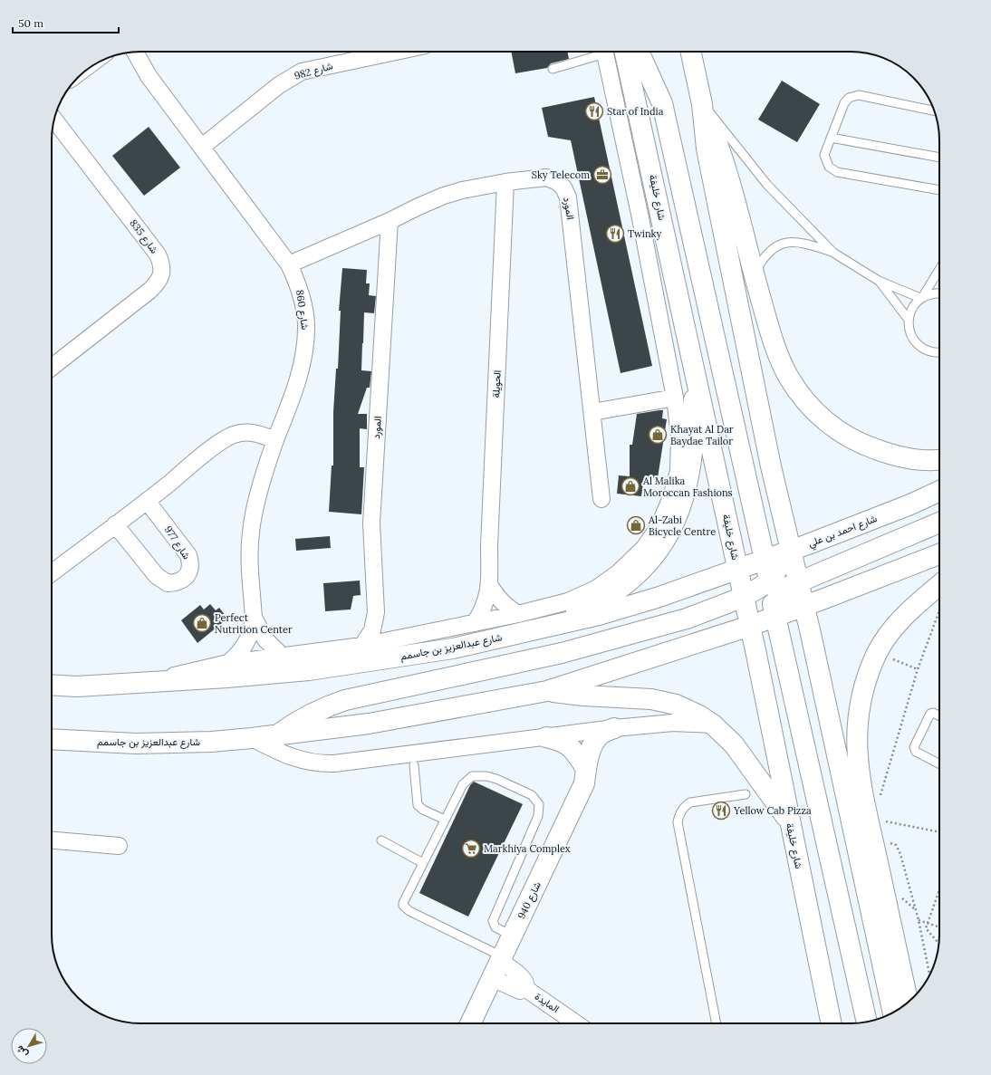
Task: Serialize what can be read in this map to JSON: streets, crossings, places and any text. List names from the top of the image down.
{
  "streets": {
    "main road": [
      "شارع خليفة",
      "شارع احمد بن علي",
      "شارع عبدالعزيز بن جاسمم",
      "شارع 940"
    ],
    "street": [
      "شارع 982",
      "المورد",
      "شارع 835",
      "شارع 860",
      "الحويلة",
      "شارع 977",
      "المايدة"
    ]
  },
  "crossings": [
    ["شارع 982", "شارع 860"],
    ["شارع خليفة", "شارع احمد بن علي"],
    ["شارع خليفة", "شارع عبدالعزيز بن جاسمم"],
    ["المورد", "شارع 860"],
    ["المورد", "الحويلة"],
    ["المورد", "شارع عبدالعزيز بن جاسمم"],
    ["شارع 860", "شارع عبدالعزيز بن جاسمم"],
    ["الحويلة", "شارع عبدالعزيز بن جاسمم"],
    ["شارع احمد بن علي", "شارع عبدالعزيز بن جاسمم"],
    ["شارع 940", "المايدة"]
  ],
  "places": {
    "restaurant": ["Star of India", "Twinky", "Yellow Cab Pizza"],
    "office": ["Sky Telecom"],
    "shop": [
      "Khayat Al Dar Baydae Tailor",
      "Al Malika Moroccan Fashions",
      "Al-Zabi Bicycle Centre",
      "Perfect Nutrition Center"
    ],
    "supermarket": ["Markhiya Complex"]
  },
  "scale_bar": "50 m",
  "north": "bottom left"
}
